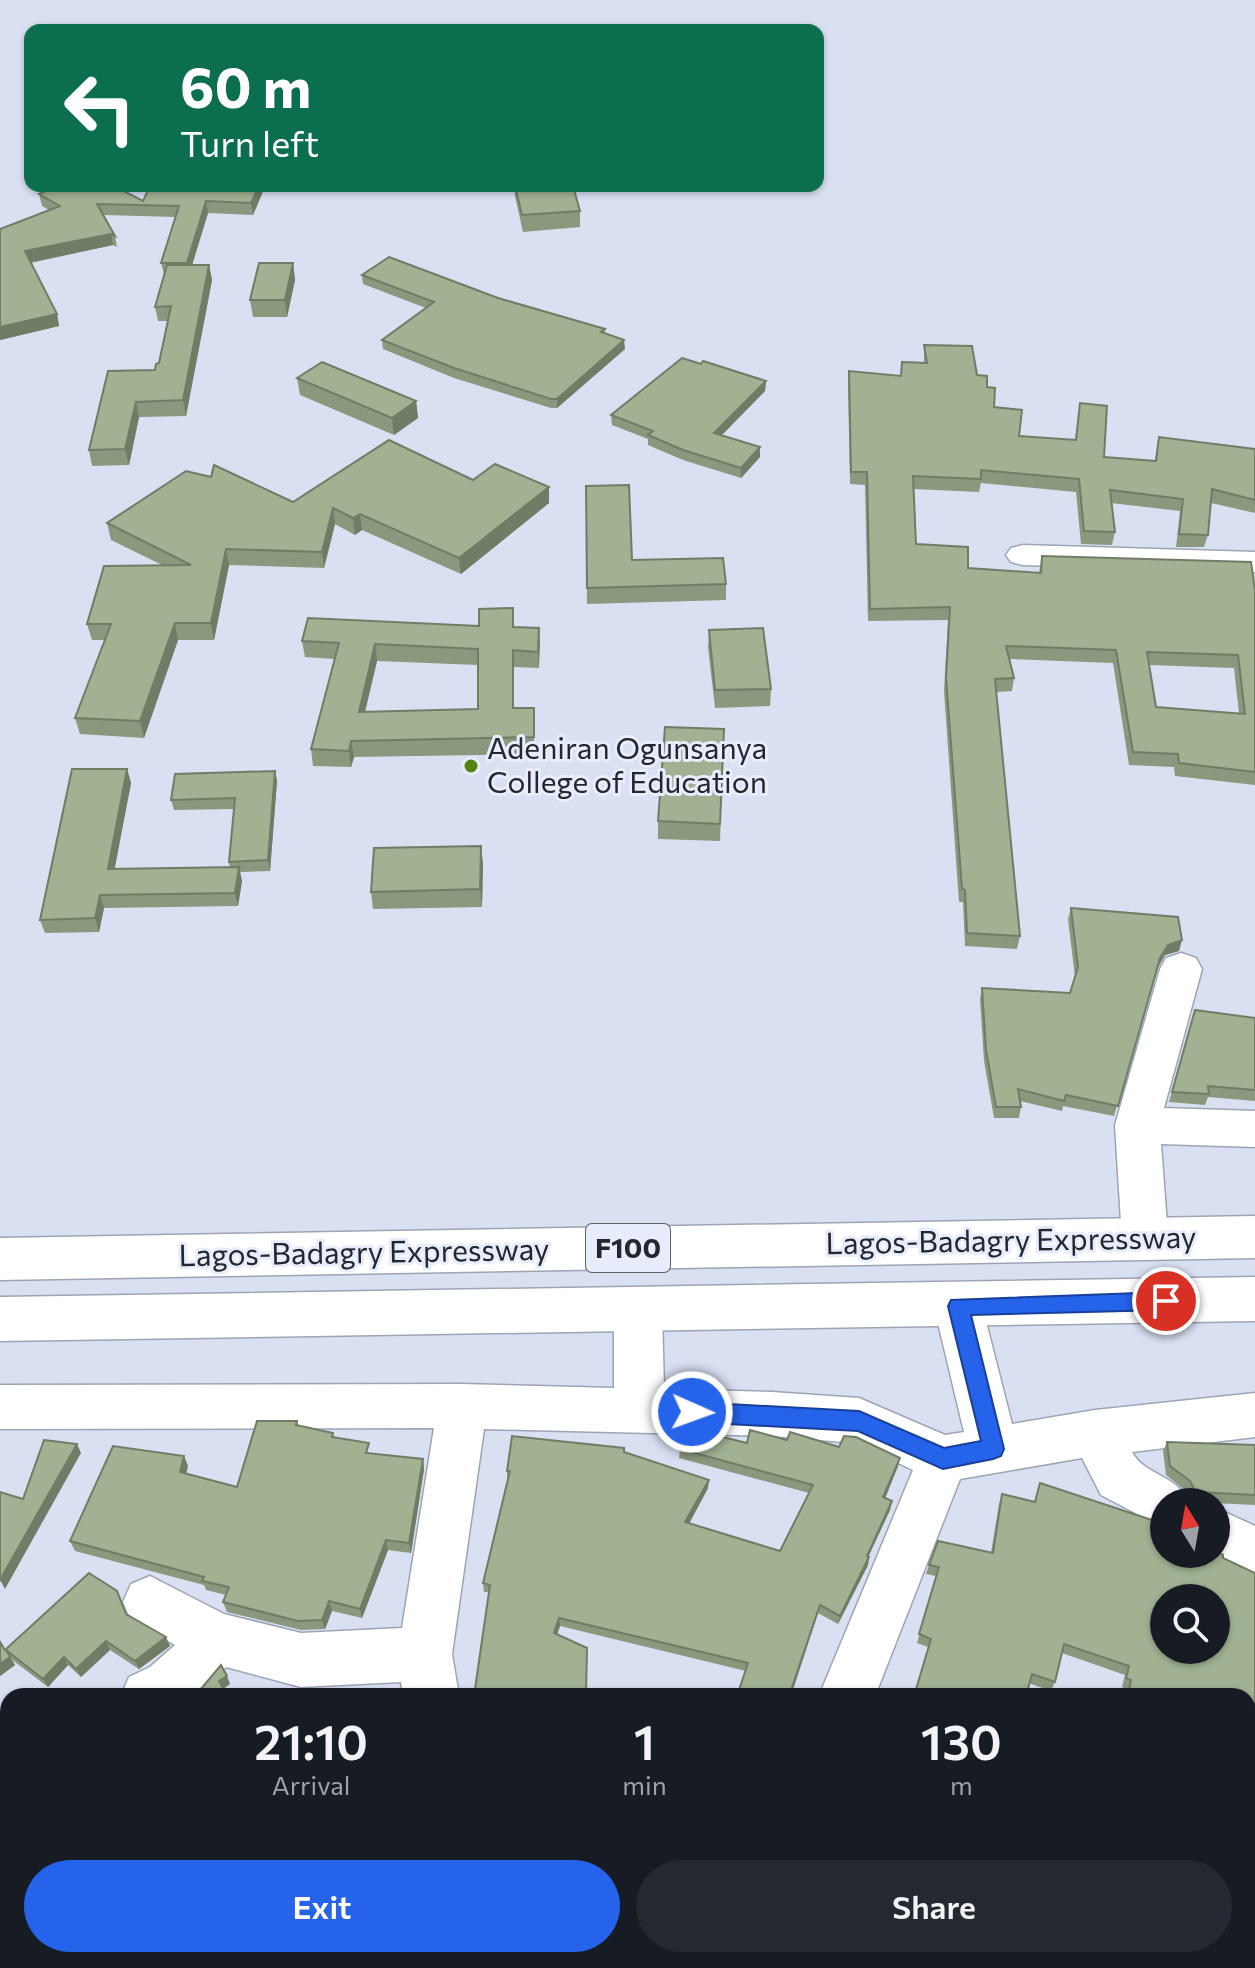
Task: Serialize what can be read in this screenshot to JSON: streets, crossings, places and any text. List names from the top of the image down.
{
  "streets": {
    "highway": ["Lagos-Badagry Expressway", "F100"]
  },
  "places": ["Adeniran Ogunsanya College of Education"],
  "north": "top",
  "page": {
    "turn": ["60 m", "Turn left"],
    "eta": [
      "21:10",
      "Arrival",
      "1",
      "min",
      "130",
      "m"
    ],
    "buttons": ["Exit", "Share"]
  }
}
